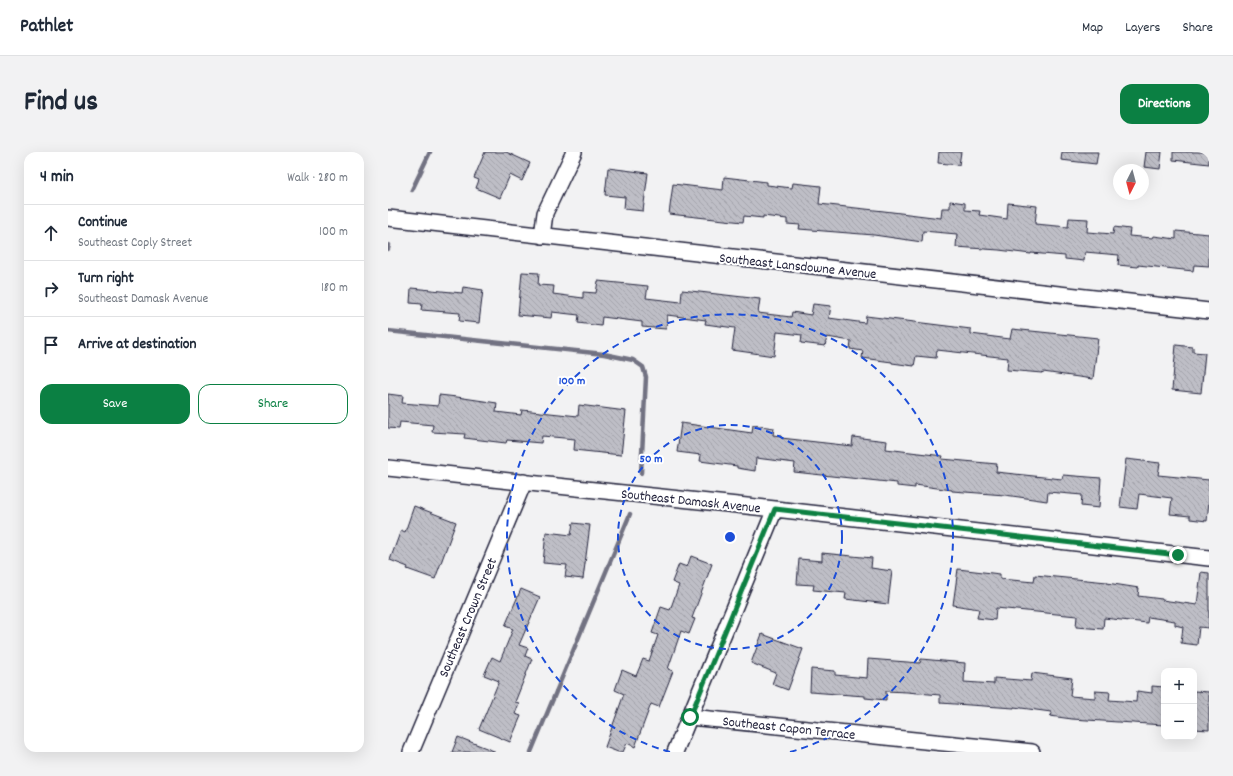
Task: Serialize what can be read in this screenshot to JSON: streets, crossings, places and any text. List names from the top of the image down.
{
  "streets": {
    "street": [
      "Southeast Lansdowne Avenue",
      "Southeast Damask Avenue",
      "Southeast Crown Street",
      "Southeast Capon Terrace"
    ]
  },
  "crossings": [
    ["Southeast Damask Avenue", "Southeast Crown Street"]
  ],
  "north": "bottom",
  "page": {
    "header": "Pathlet",
    "nav": ["Map", "Layers", "Share"],
    "title": "Find us",
    "buttons": [
      "Directions",
      ["Save", "Share"]
    ],
    "heading": ["4 min", "Walk · 280 m"],
    "list": [
      ["Continue", "Southeast Coply Street", "100 m"],
      ["Turn right", "Southeast Damask Avenue", "180 m"],
      "Arrive at destination"
    ],
    "map_buttons": ["+", "−"]
  },
  "rings": ["100 m", "50 m"]
}
